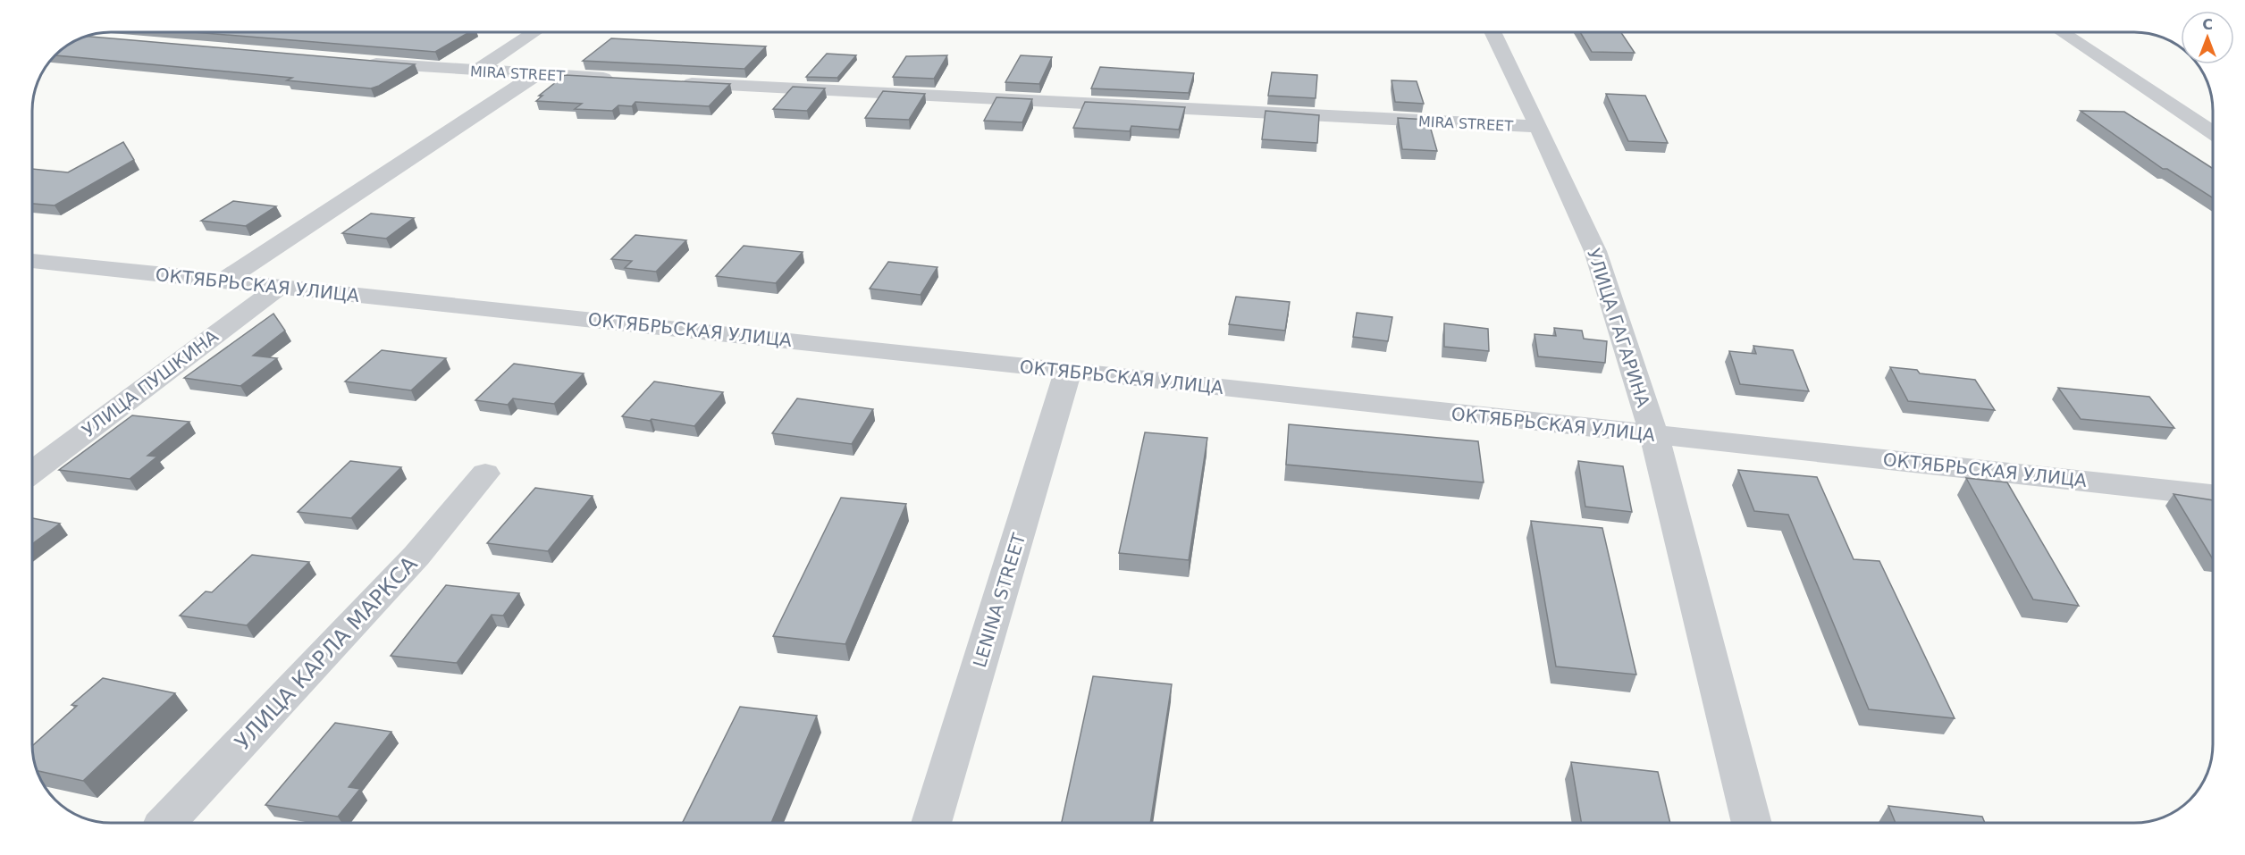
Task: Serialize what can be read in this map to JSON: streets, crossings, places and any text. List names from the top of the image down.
{
  "streets": {
    "street": [
      "MIRA STREET",
      "ОКТЯБРЬСКАЯ УЛИЦА",
      "УЛИЦА ГАГАРИНА",
      "УЛИЦА ПУШКИНА",
      "LENINA STREET",
      "УЛИЦА КАРЛА МАРКСА"
    ]
  },
  "crossings": [
    ["MIRA STREET", "УЛИЦА ГАГАРИНА"],
    ["ОКТЯБРЬСКАЯ УЛИЦА", "УЛИЦА ГАГАРИНА"],
    ["ОКТЯБРЬСКАЯ УЛИЦА", "УЛИЦА ПУШКИНА"],
    ["ОКТЯБРЬСКАЯ УЛИЦА", "LENINA STREET"]
  ],
  "north": "top"
}
